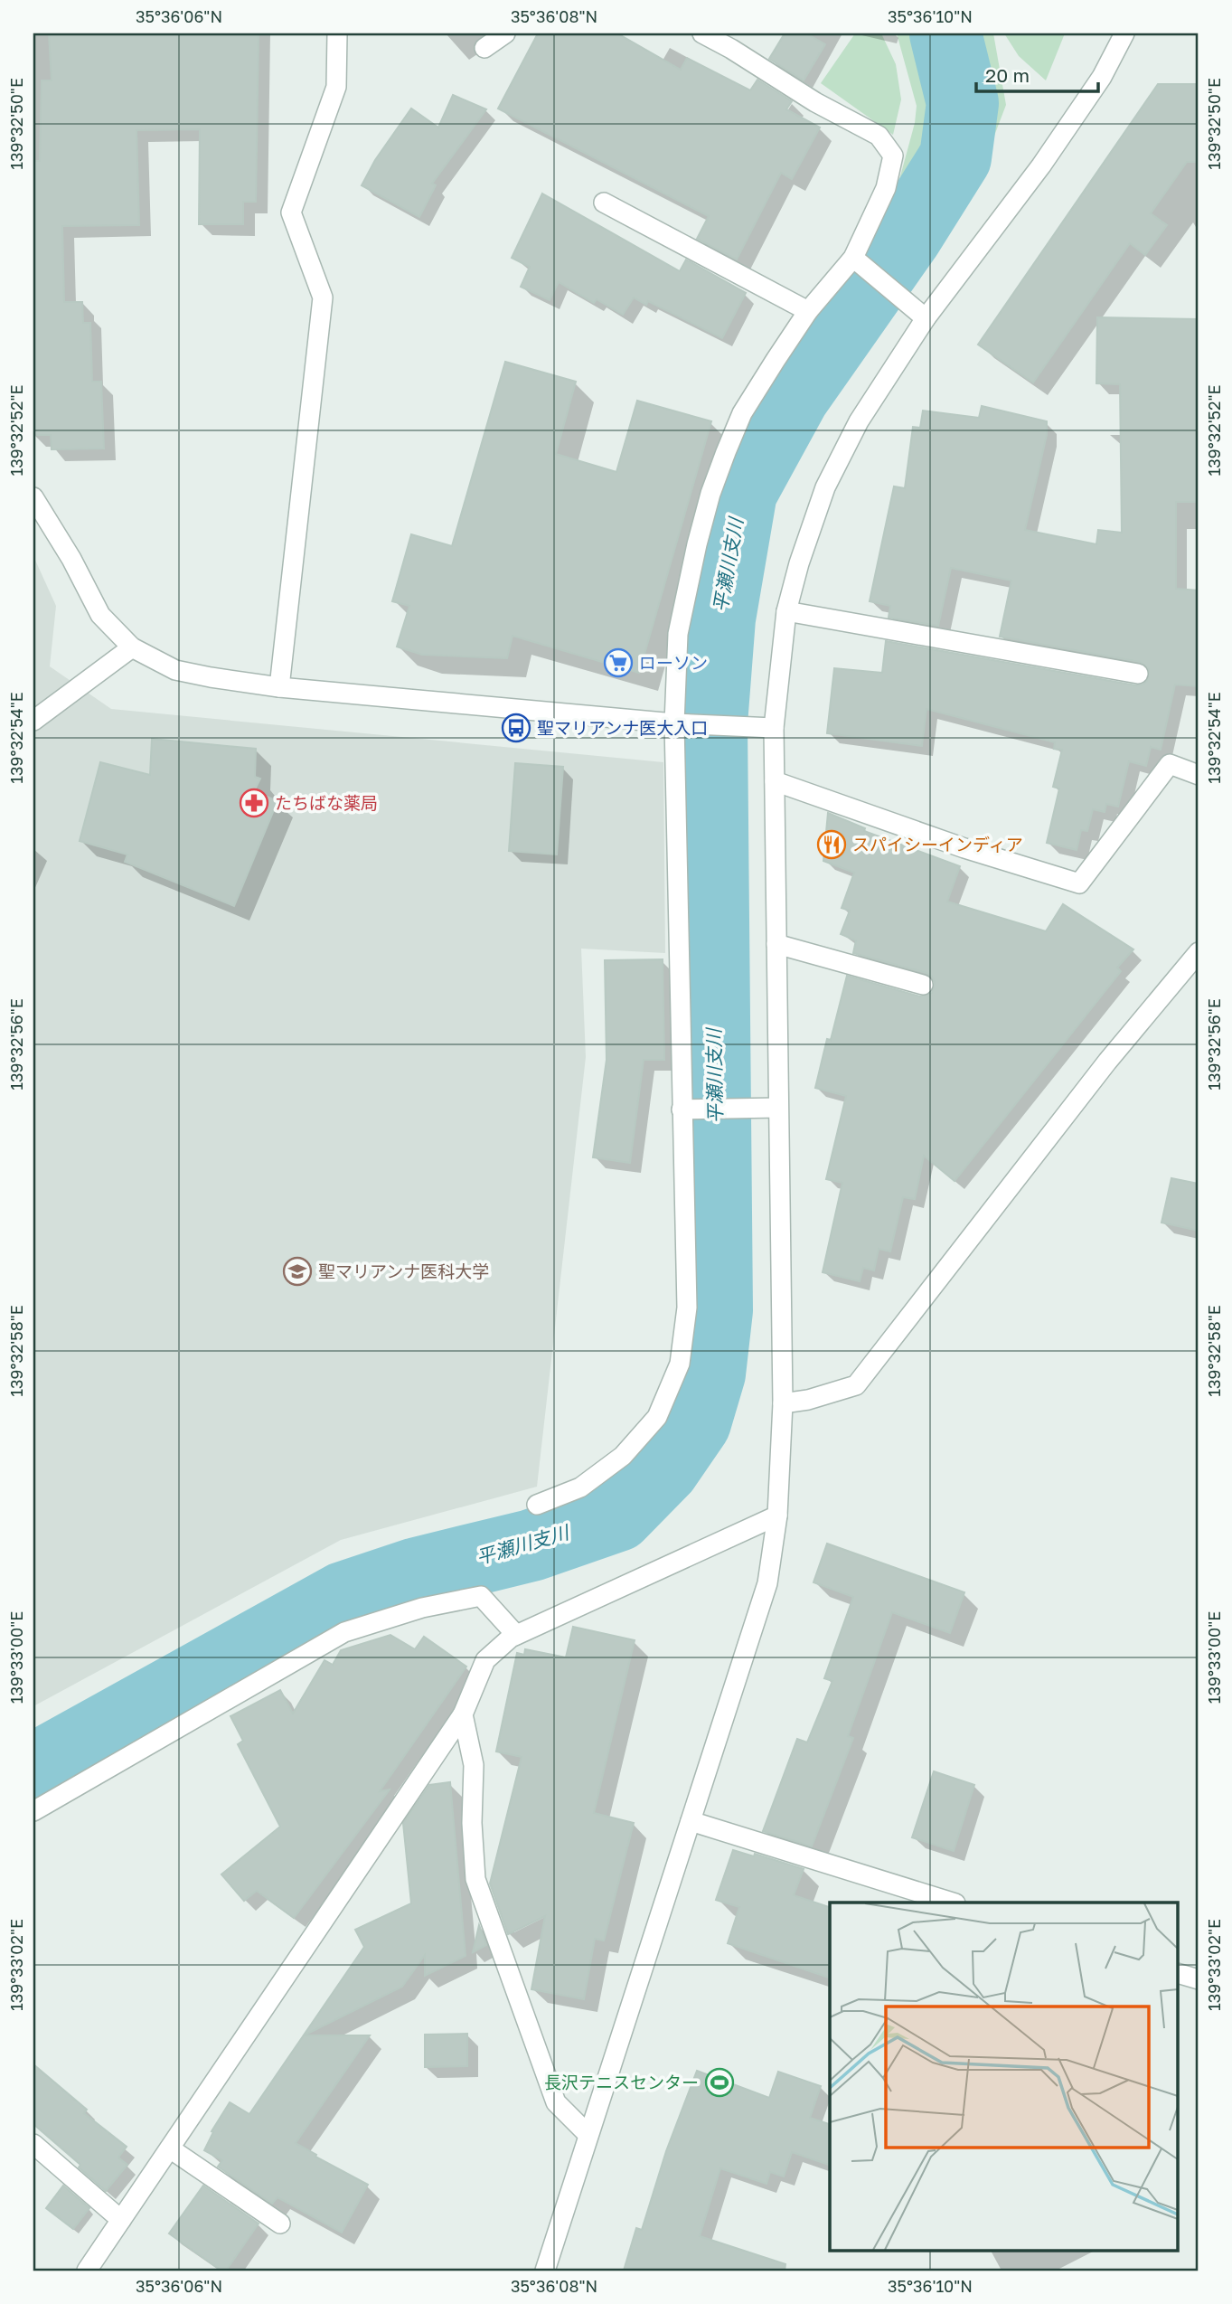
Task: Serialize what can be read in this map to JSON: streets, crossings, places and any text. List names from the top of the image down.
{
  "water": ["平瀬川支川"],
  "places": {
    "supermarket": ["ローソン"],
    "bus stop": ["聖マリアンナ医大入口"],
    "pharmacy": ["たちばな薬局"],
    "restaurant": ["スパイシーインディア"],
    "school or university": ["聖マリアンナ医科大学"],
    "sports": ["長沢テニスセンター"]
  },
  "scale_bar": "20 m",
  "coordinates": [
    "35°36'06\"N",
    "35°36'08\"N",
    "35°36'10\"N",
    "139°32'50\"E",
    "139°32'52\"E",
    "139°32'54\"E",
    "139°32'56\"E",
    "139°32'58\"E",
    "139°33'00\"E",
    "139°33'02\"E"
  ]
}
